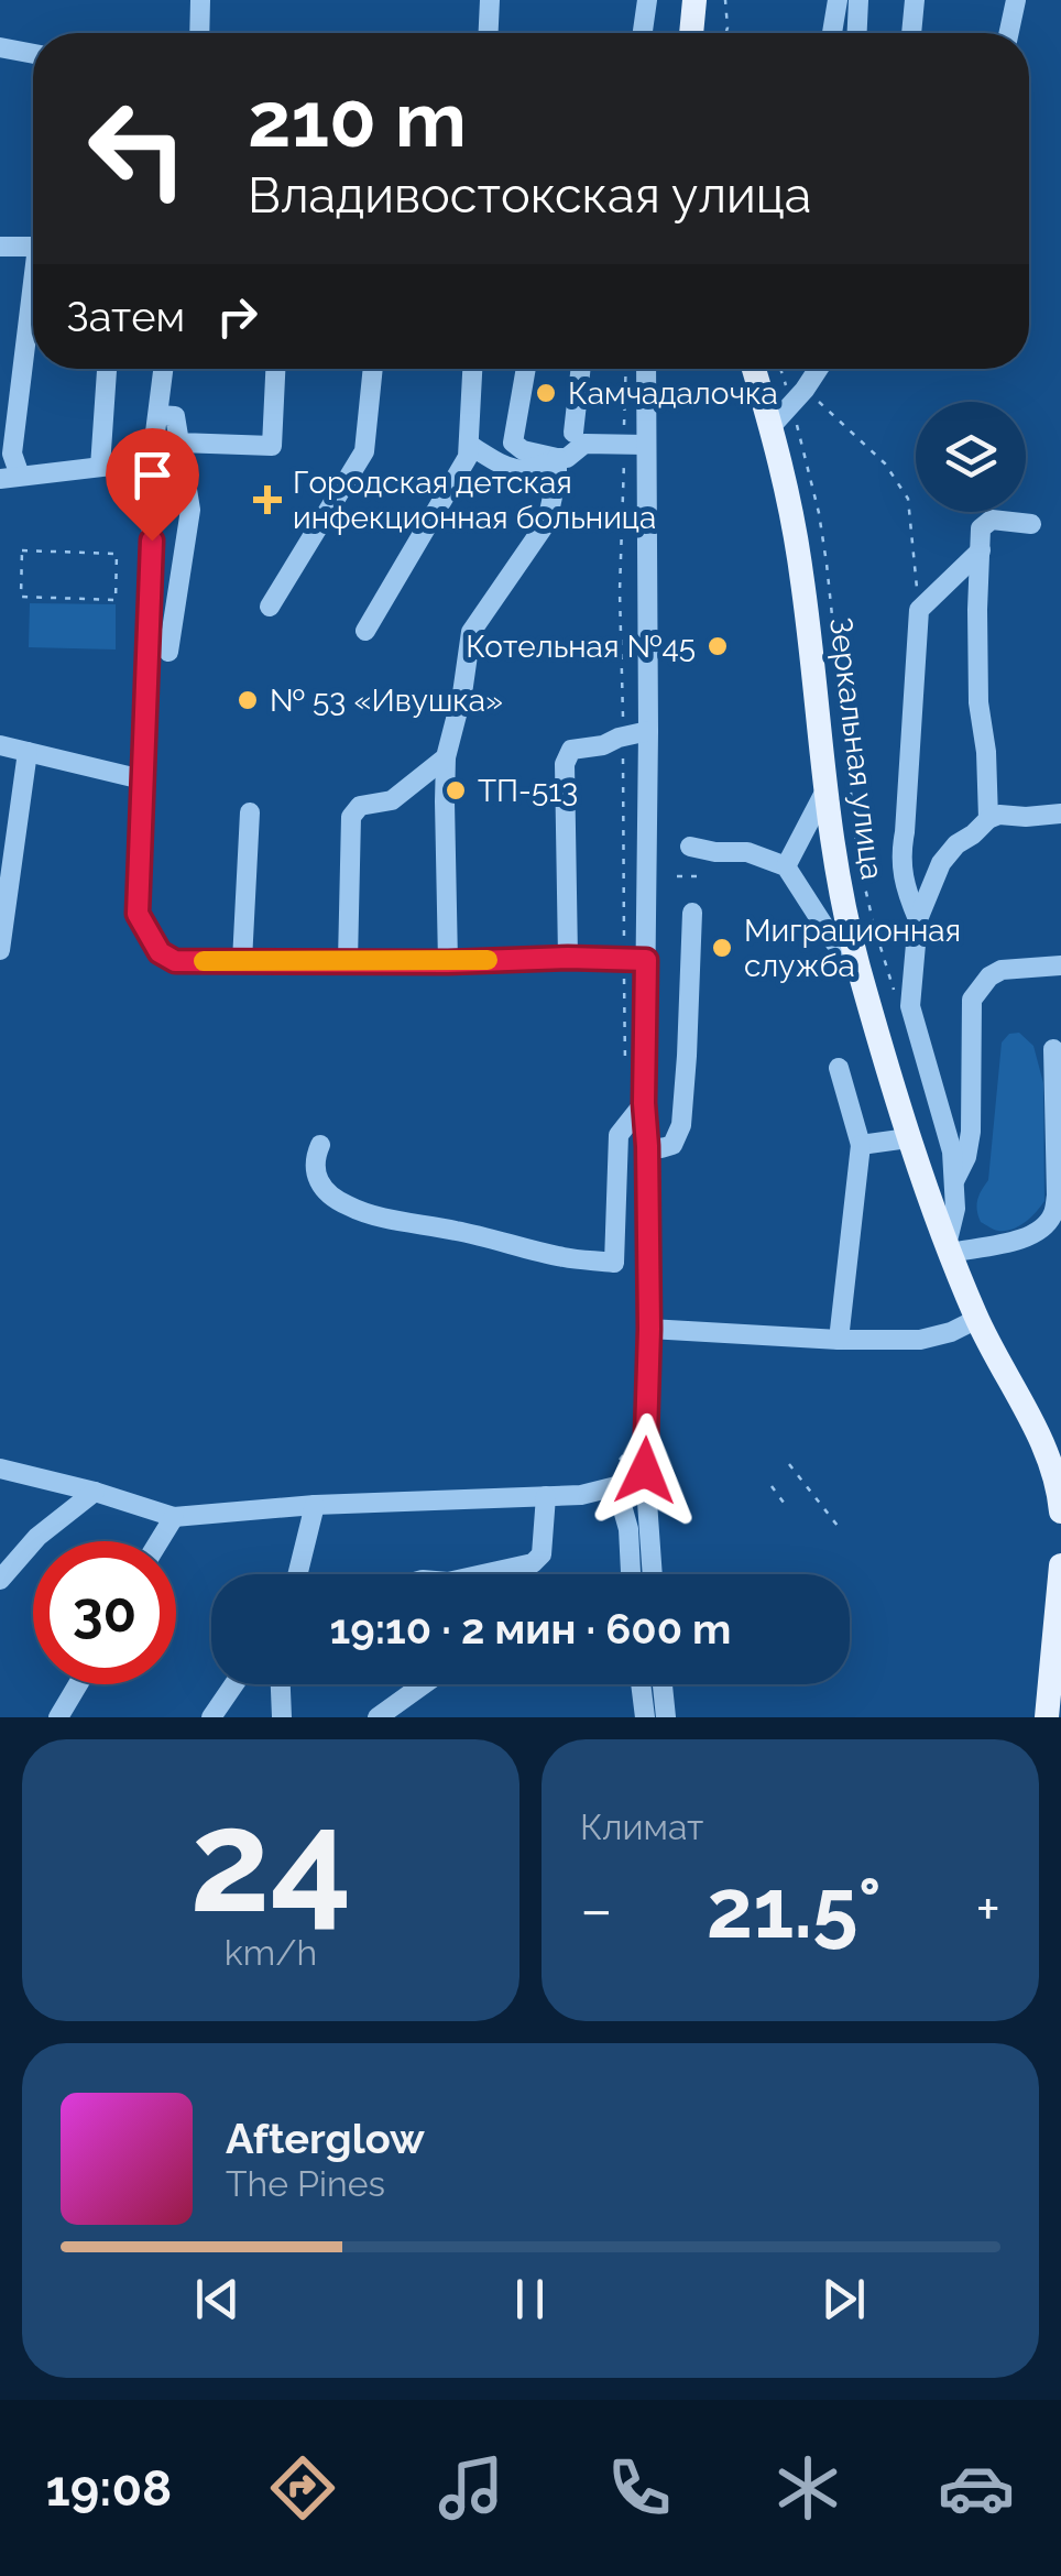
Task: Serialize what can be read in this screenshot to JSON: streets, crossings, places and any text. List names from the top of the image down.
{
  "streets": {
    "main road": ["Зеркальная улица"]
  },
  "places": {
    "other": [
      "Камчадалочка",
      "Котельная №45",
      "№ 53 «Ивушка»",
      "ТП-513",
      "Миграционная служба"
    ],
    "health": ["Городская детская инфекционная больница"]
  },
  "page": {
    "turn": ["210 m", "Владивостокская улица"],
    "then": "Затем",
    "limit": "30",
    "trip": "19:10 · 2 мин · 600 m",
    "tile": [
      ["24", "km/h"],
      "Климат"
    ],
    "heat": ["−", "21.5°", "+"],
    "song": ["Afterglow", "The Pines"],
    "tabs": "19:08"
  }
}
